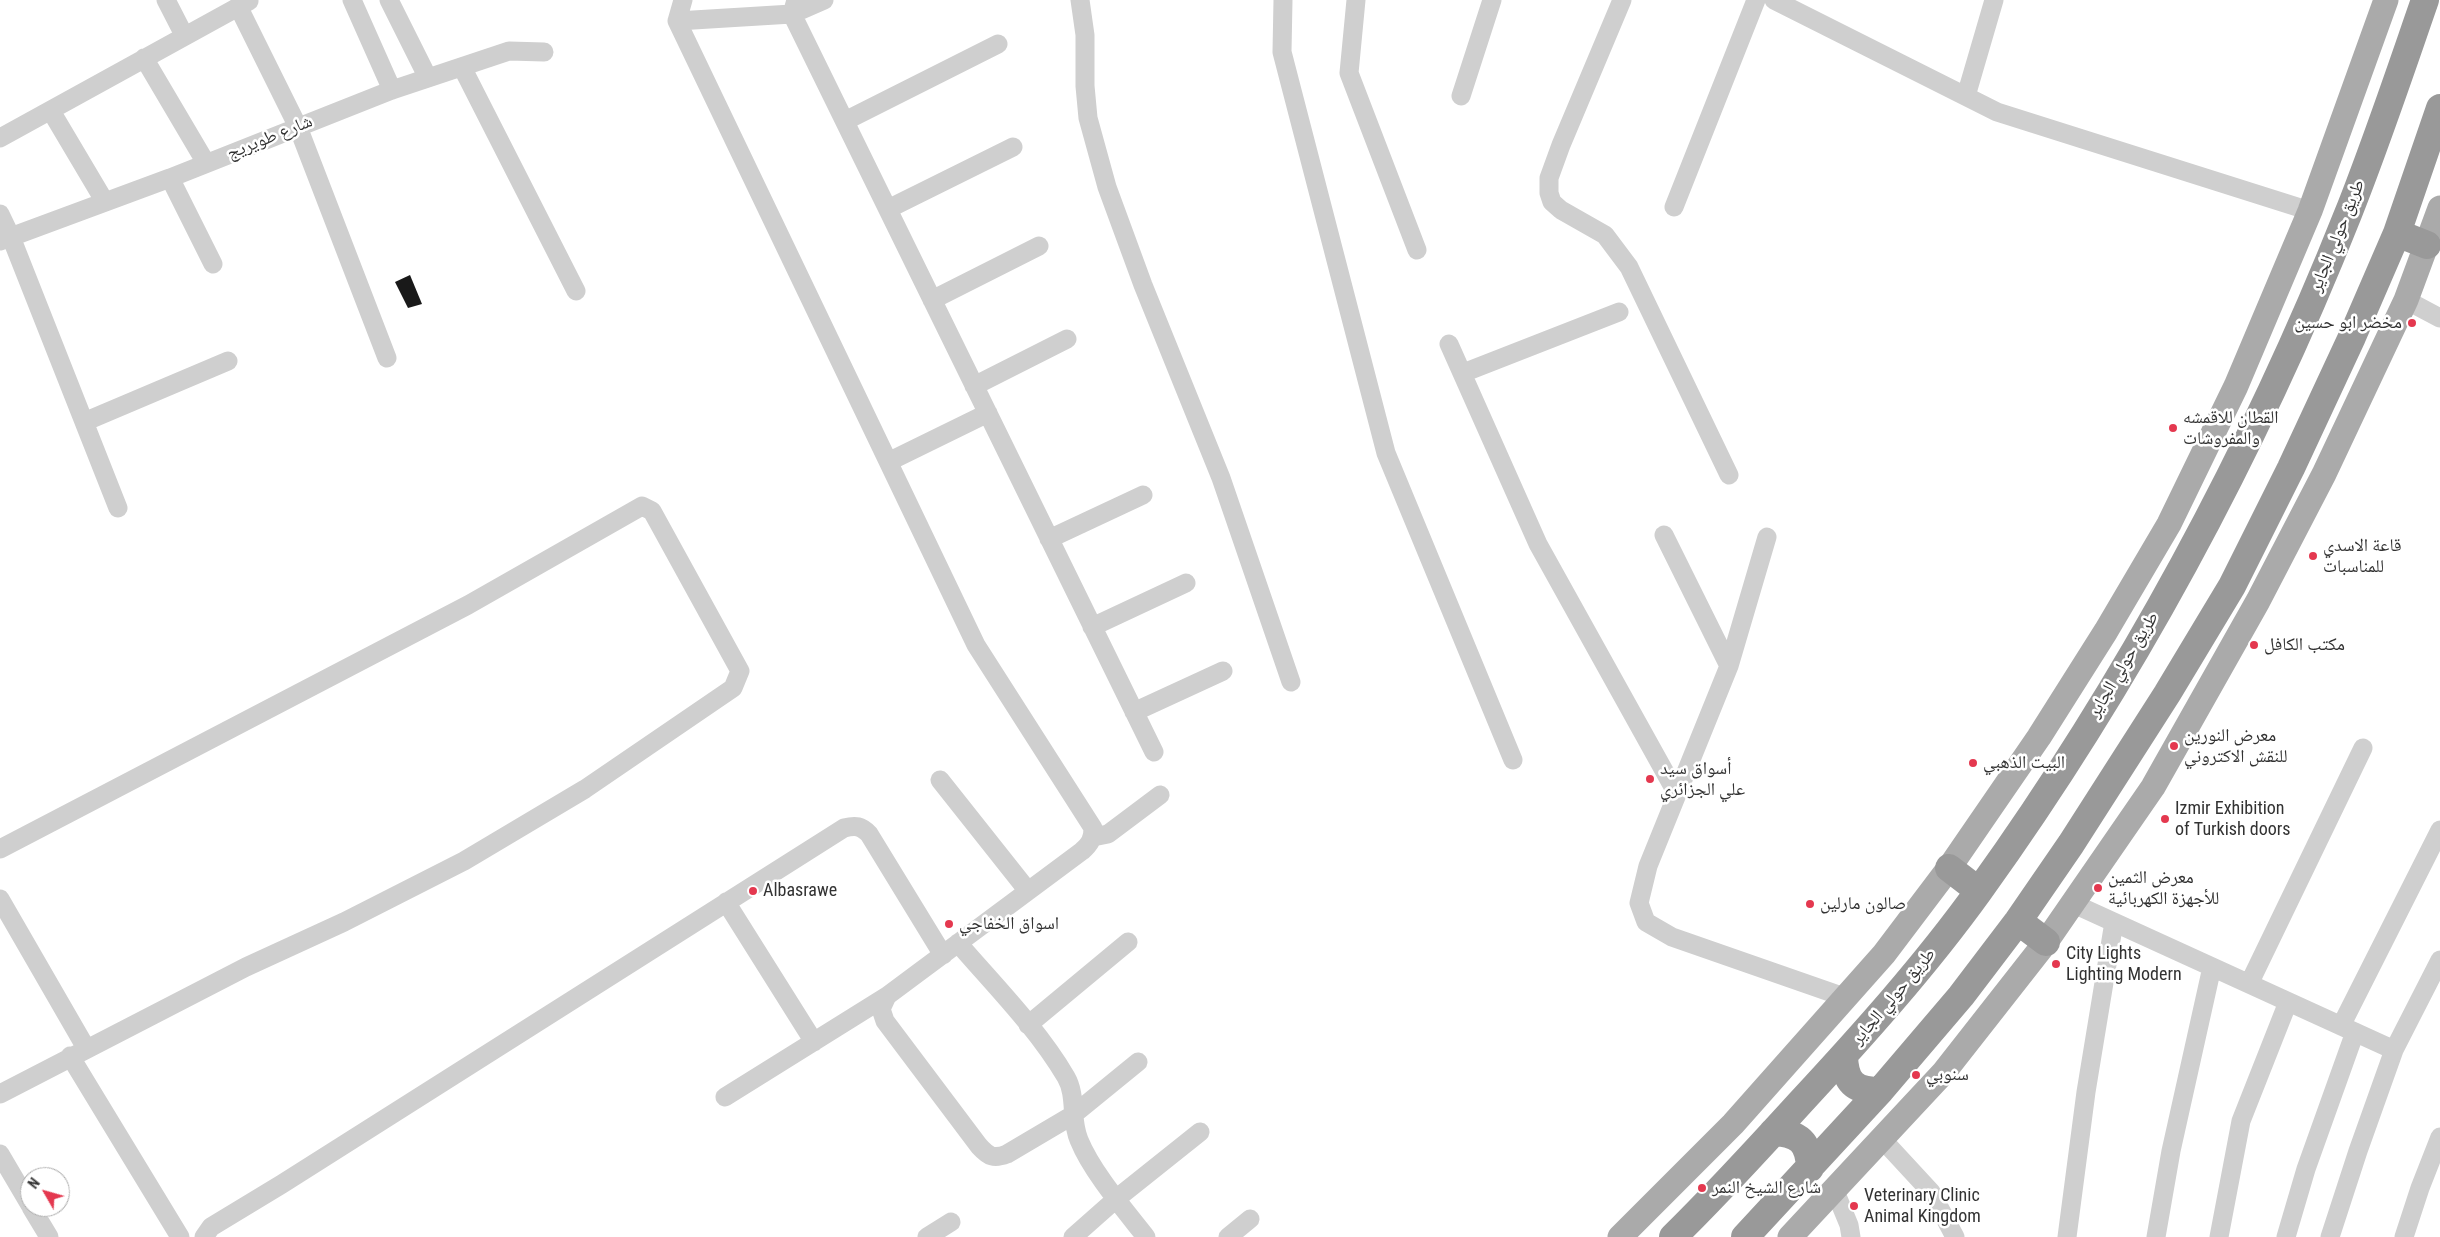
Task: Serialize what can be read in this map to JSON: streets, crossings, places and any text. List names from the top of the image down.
{
  "streets": {
    "highway": ["طريق حولي الجاير"],
    "street": ["شارع طويريج"]
  },
  "places": [
    "مخضر ابو حسين",
    "القطان للاقمشه والمفروشات",
    "قاعة الاسدي للمناسبات",
    "مكتب الكافل",
    "معرض النورين للنقش الاكتروني",
    "البيت الذهبي",
    "أسواق سيد علي الجزائري",
    "Izmir Exhibition of Turkish doors",
    "معرض الثمين للأجهزة الكهربائية",
    "Albasrawe",
    "صالون مارلين",
    "اسواق الخفاجي",
    "City Lights Lighting Modern",
    "سنوبي",
    "شارع الشيخ النمر",
    "Veterinary Clinic Animal Kingdom"
  ],
  "north": "top left"
}
